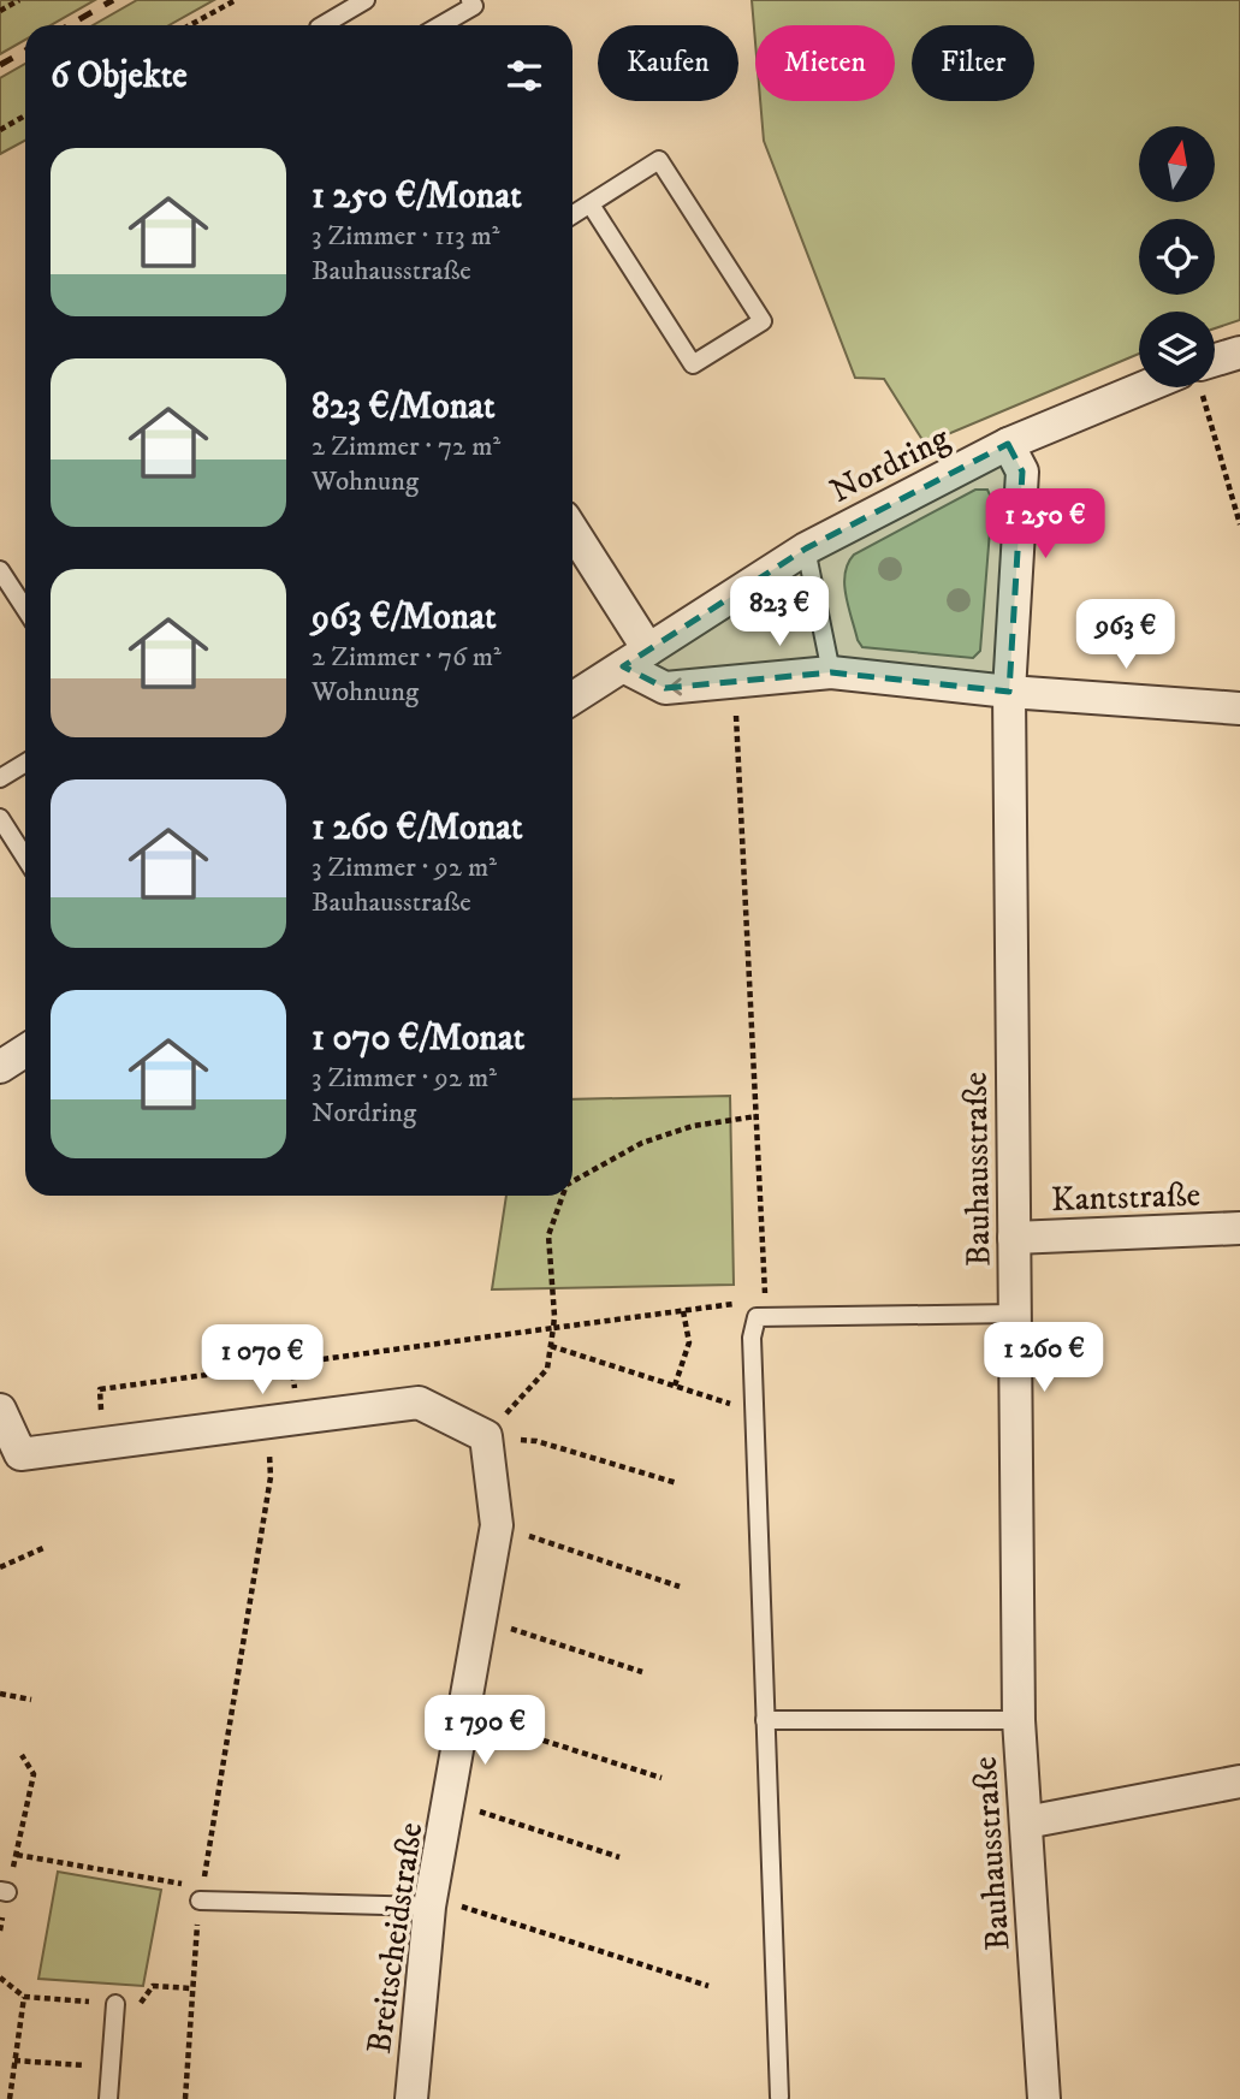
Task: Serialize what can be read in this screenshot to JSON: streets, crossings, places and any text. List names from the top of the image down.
{
  "streets": {
    "street": [
      "Nordring",
      "Bauhausstraße",
      "Kantstraße",
      "Breitscheidstraße"
    ]
  },
  "crossings": [
    ["Nordring", "Bauhausstraße"],
    ["Bauhausstraße", "Kantstraße"]
  ],
  "north": "top",
  "page": {
    "chip": ["Kaufen", "Mieten", "Filter"],
    "heading": "6 Objekte",
    "list": [
      {
        "name": "1 250 €/Monat",
        "note": "3 Zimmer · 113 m² · Bauhausstraße"
      },
      {
        "name": "823 €/Monat",
        "note": "2 Zimmer · 72 m² · Wohnung"
      },
      {
        "name": "963 €/Monat",
        "note": "2 Zimmer · 76 m² · Wohnung"
      },
      {
        "name": "1 260 €/Monat",
        "note": "3 Zimmer · 92 m² · Bauhausstraße"
      },
      {
        "name": "1 070 €/Monat",
        "note": "3 Zimmer · 92 m² · Nordring"
      }
    ],
    "price": [
      "1 250 €",
      "823 €",
      "963 €",
      "1 260 €",
      "1 070 €",
      "1 790 €"
    ]
  }
}
